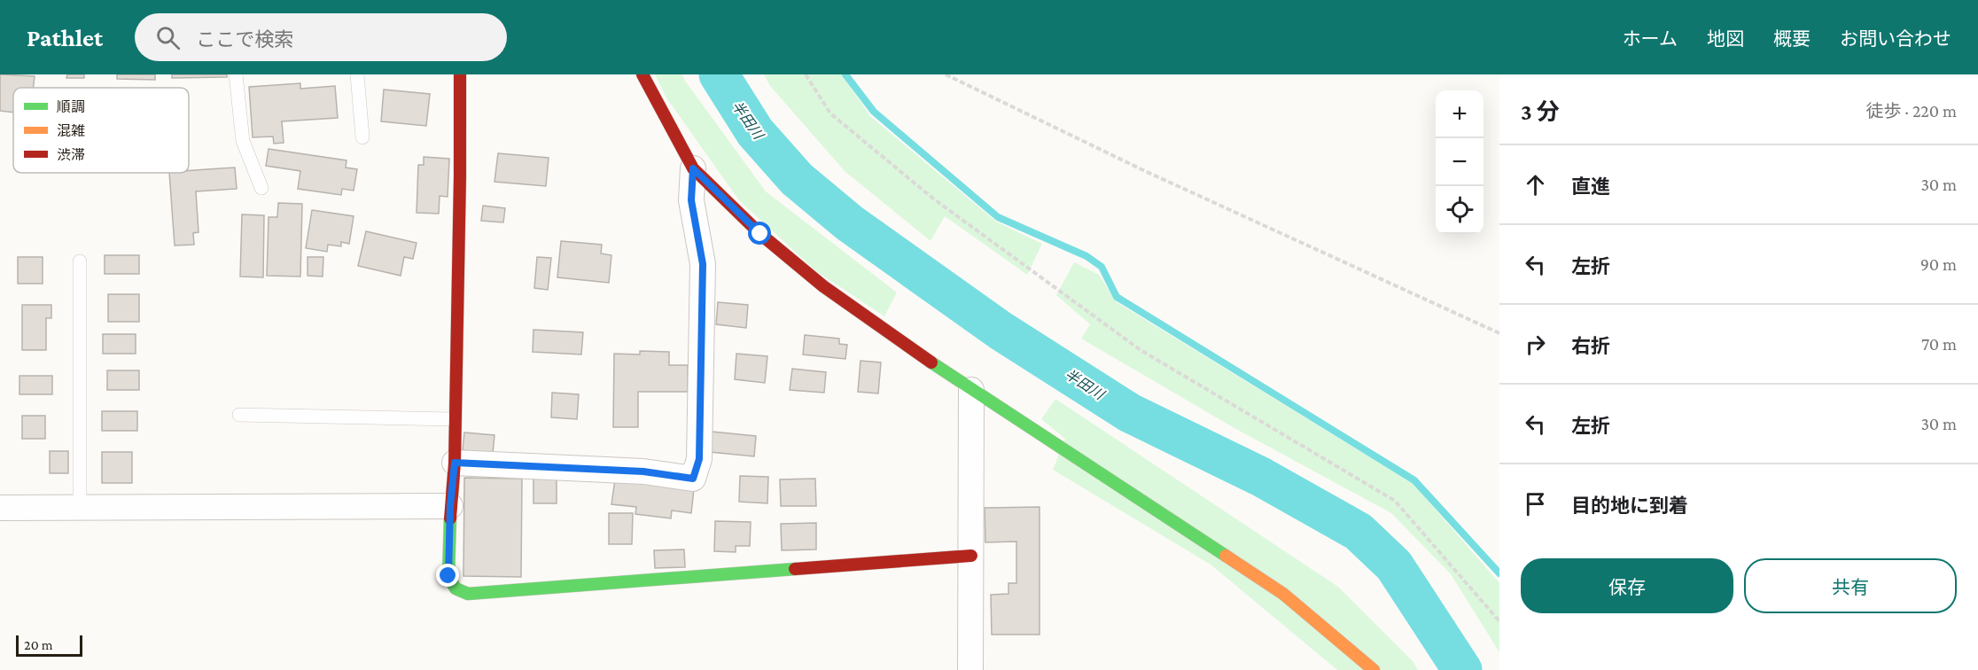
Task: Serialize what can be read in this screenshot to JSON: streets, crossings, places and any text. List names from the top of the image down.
{
  "water": ["半田川"],
  "legend": ["順調", "混雑", "渋滞"],
  "scale_bar": "20 m",
  "page": {
    "header": "Pathlet",
    "search": "ここで検索",
    "nav": [
      "ホーム",
      "地図",
      "概要",
      "お問い合わせ"
    ],
    "heading": ["3 分", "徒歩 · 220 m"],
    "map_buttons": ["+", "−"],
    "list": [
      ["直進", "30 m"],
      ["左折", "90 m"],
      ["右折", "70 m"],
      ["左折", "30 m"],
      "目的地に到着"
    ],
    "buttons": ["保存", "共有"],
    "scale": "20 m"
  }
}
